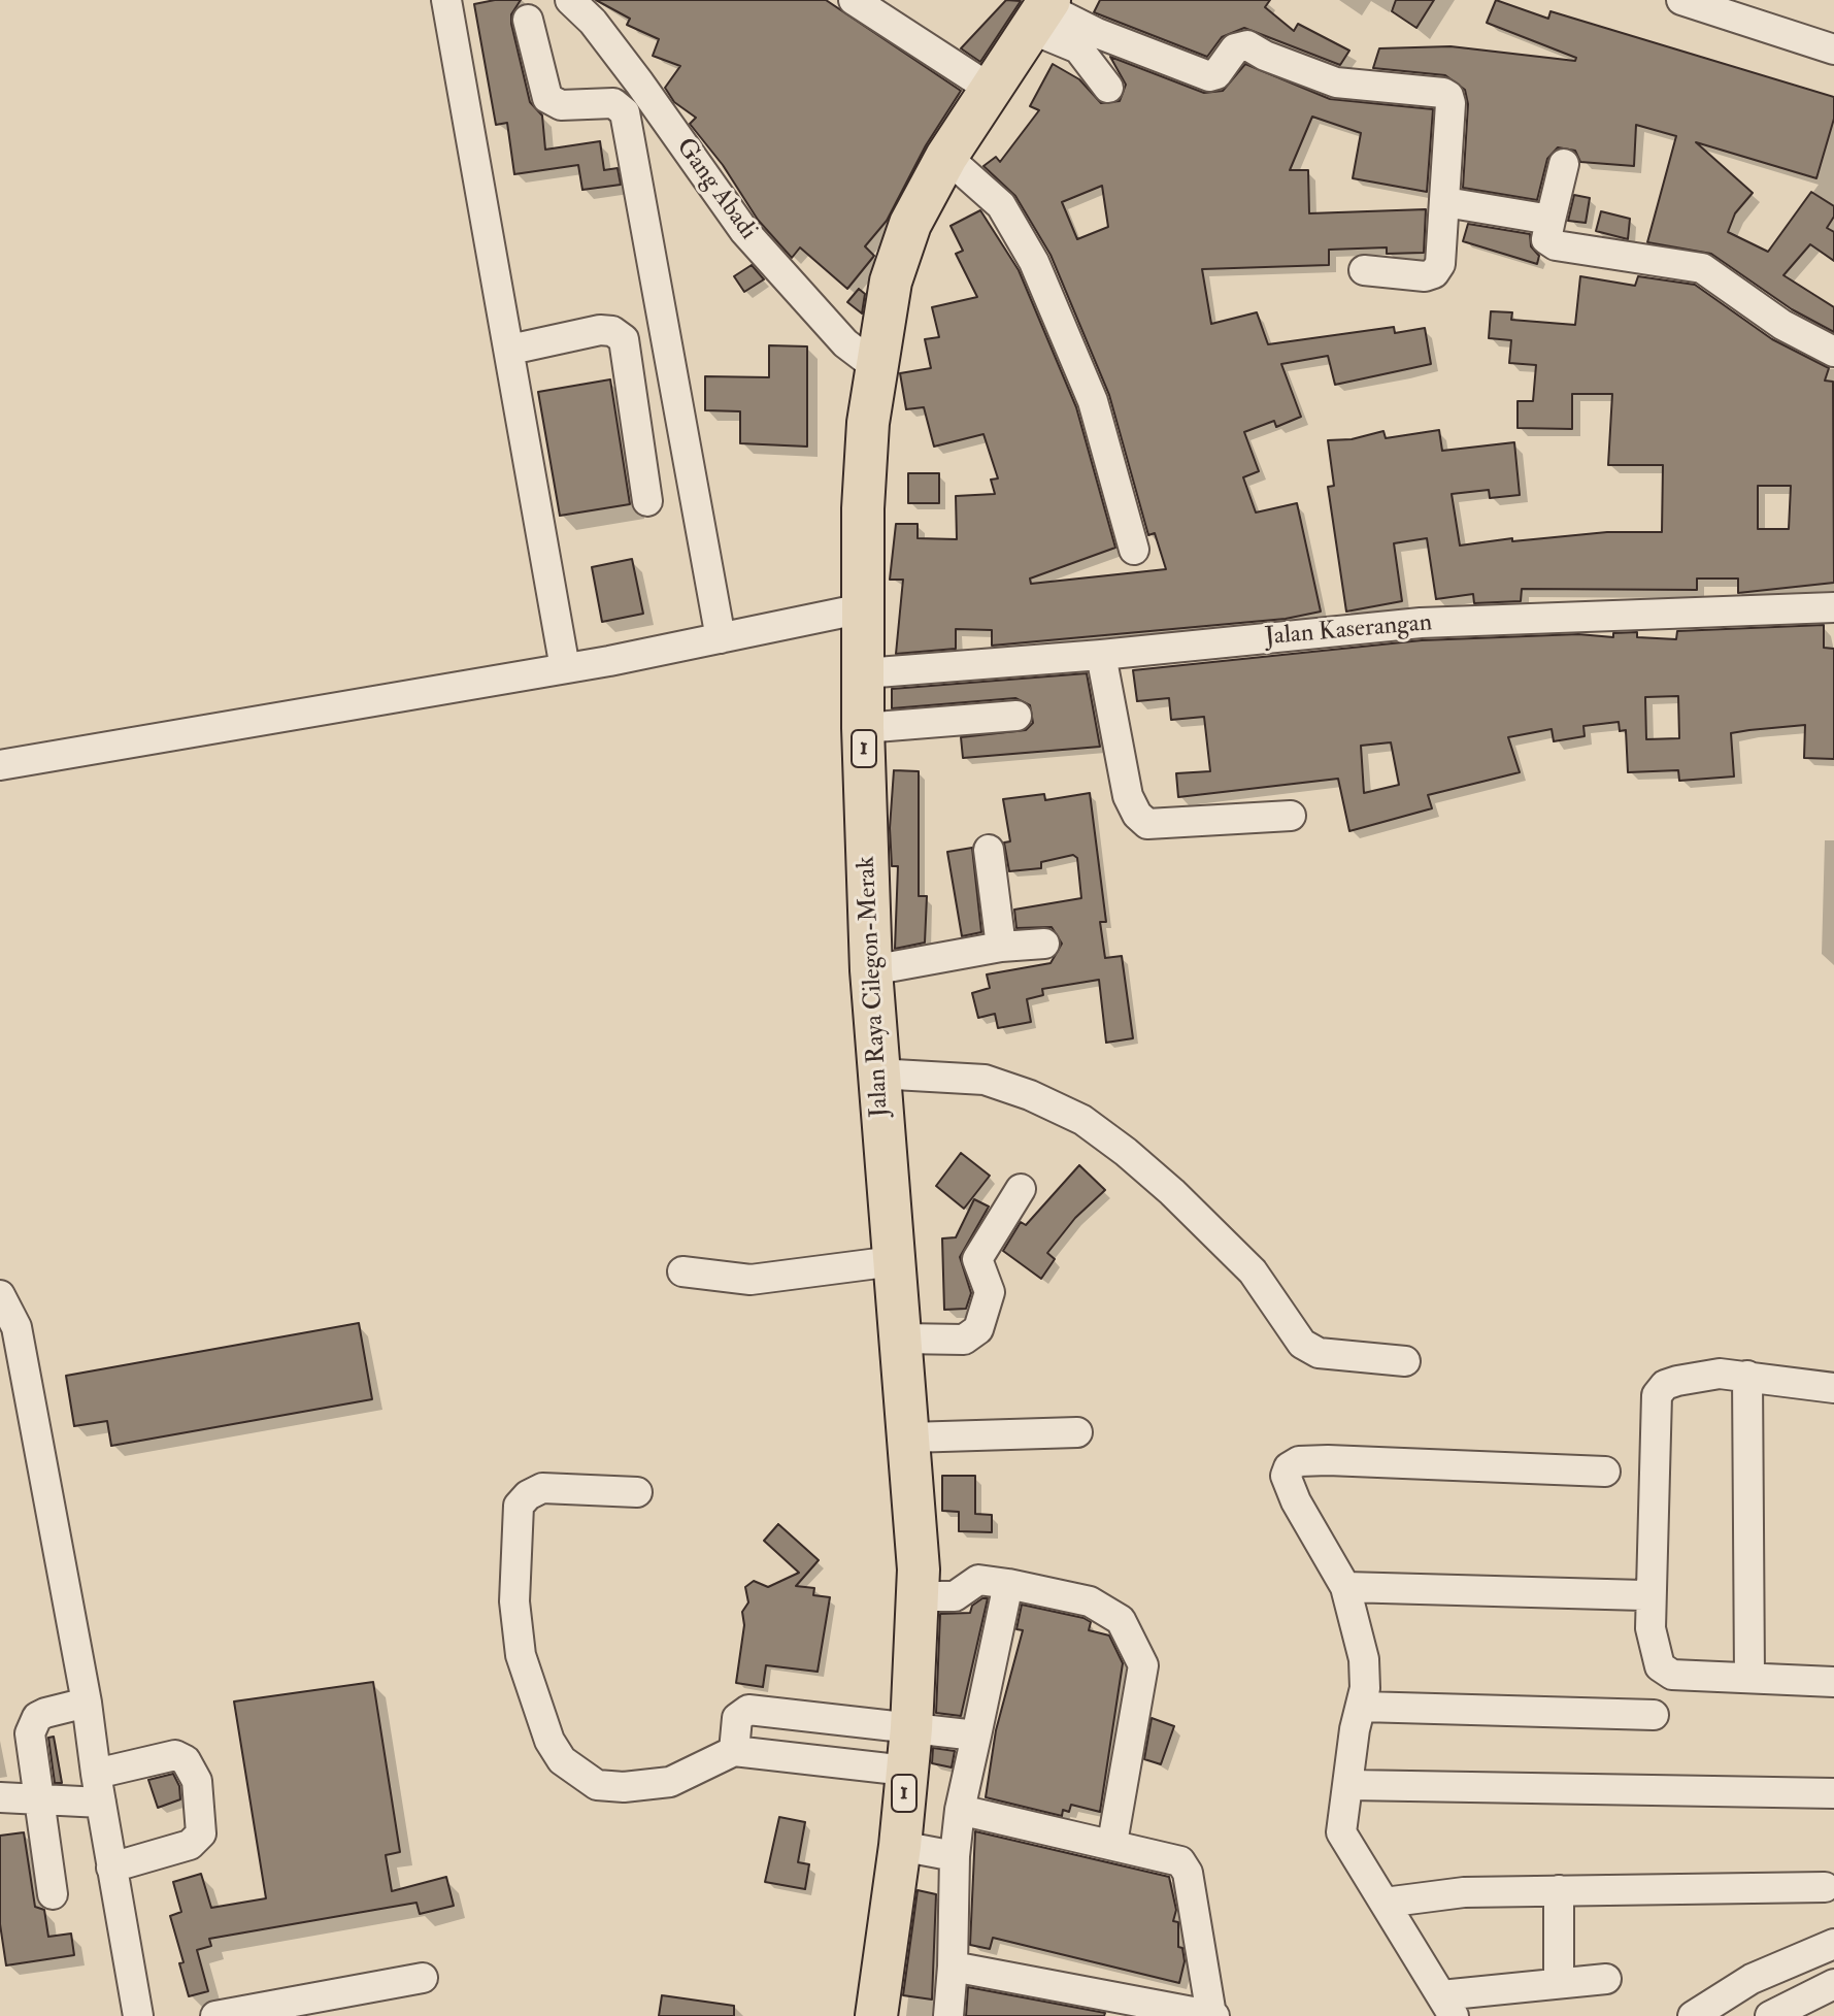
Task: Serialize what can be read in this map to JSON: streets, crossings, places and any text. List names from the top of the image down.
{
  "streets": {
    "highway": ["1", "Jalan Raya Cilegon-Merak"],
    "street": ["Gang Abadi", "Jalan Kaserangan"]
  },
  "crossings": [
    ["Gang Abadi", "Jalan Raya Cilegon-Merak"],
    ["Jalan Kaserangan", "Jalan Raya Cilegon-Merak"]
  ]
}
